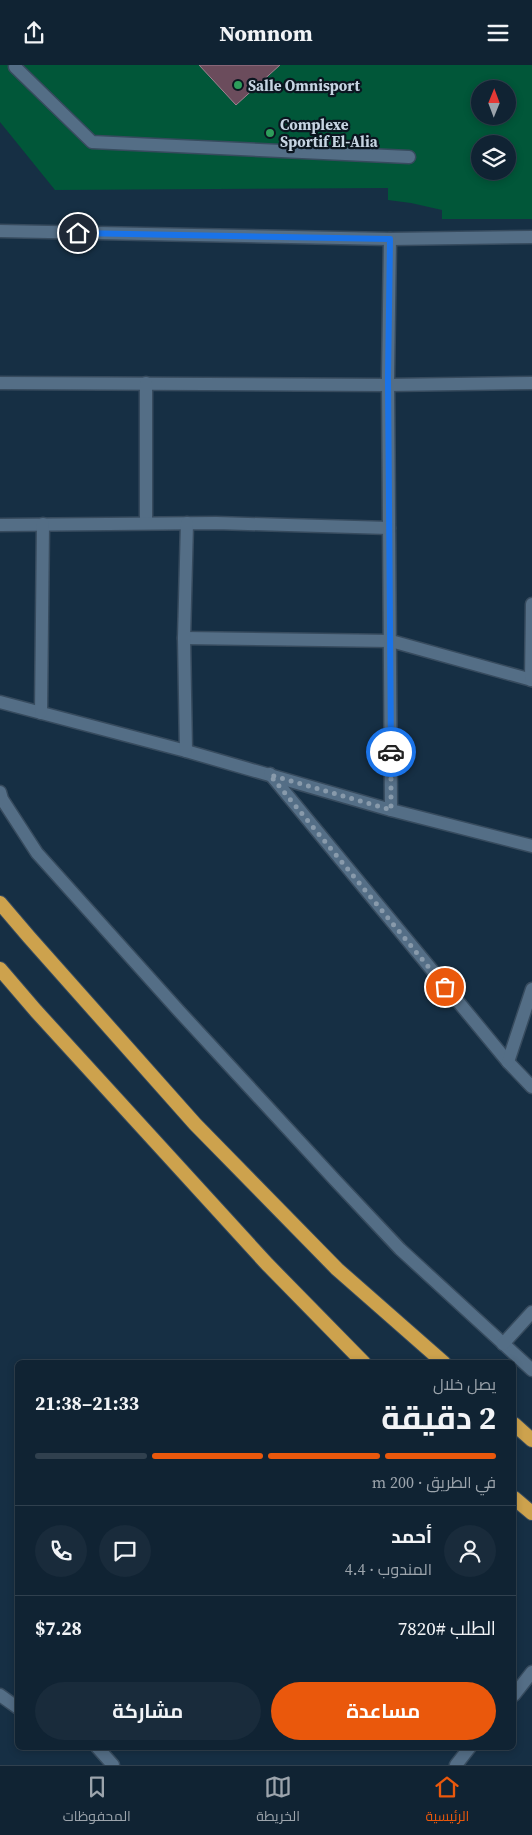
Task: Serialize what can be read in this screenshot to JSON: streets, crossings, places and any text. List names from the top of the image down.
{
  "places": ["Salle Omnisport", "Complexe Sportif El-Alia"],
  "north": "top",
  "page": {
    "header": "Nomnom",
    "heading": ["2 دقيقة", "يصل خلال", "21:33–21:38"],
    "panel": [
      "أحمد",
      "المندوب · 4.4",
      "الطلب #7820",
      "$7.28"
    ],
    "bar": "في الطريق · 200 m",
    "buttons": ["مساعدة", "مشاركة"],
    "tabs": ["الرئيسية", "الخريطة", "المحفوظات"]
  }
}
